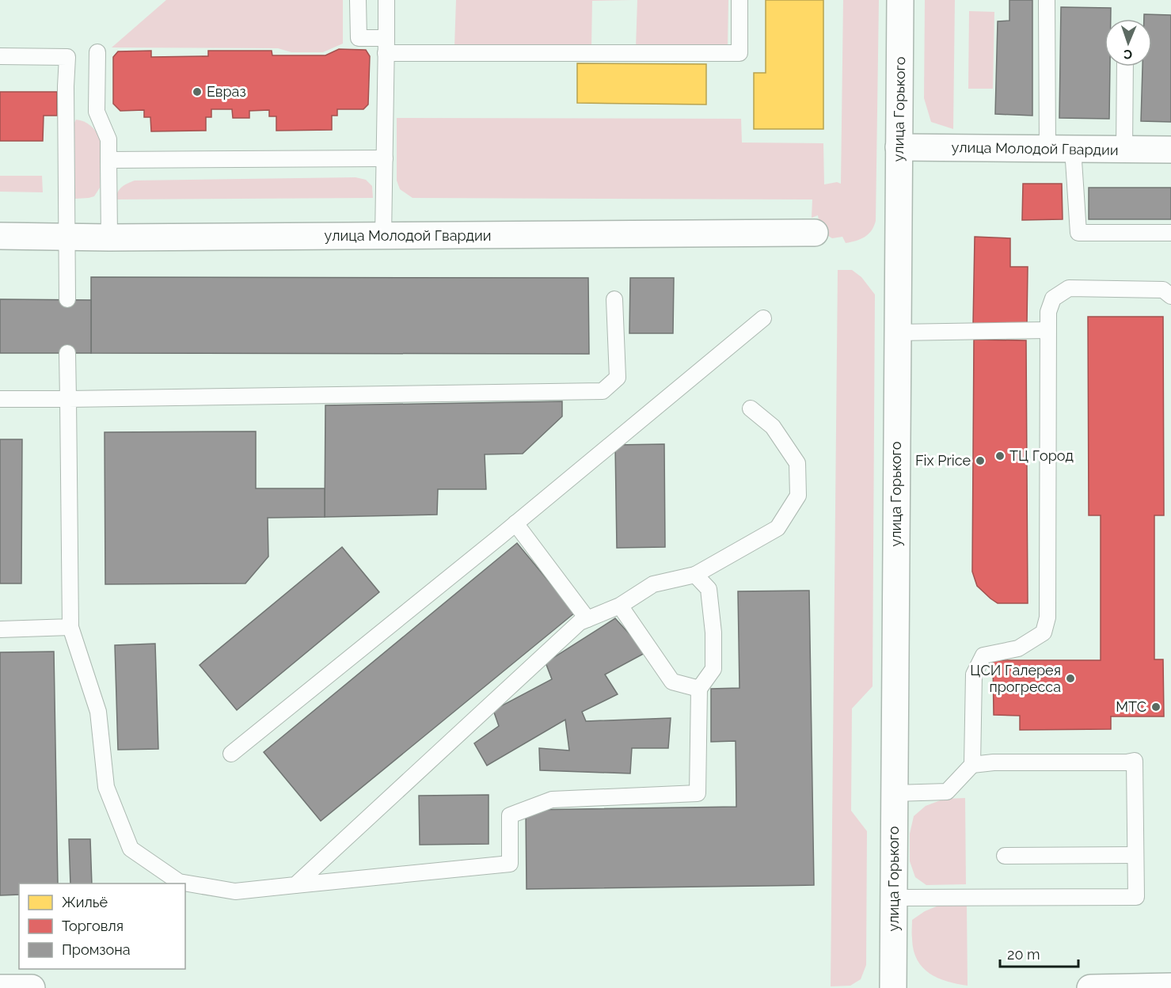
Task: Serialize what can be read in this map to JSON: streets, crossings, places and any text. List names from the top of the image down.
{
  "streets": {
    "street": ["улица Горького", "улица Молодой Гвардии"]
  },
  "crossings": [
    ["улица Горького", "улица Молодой Гвардии"]
  ],
  "places": [
    "Евраз",
    "ТЦ Город",
    "Fix Price",
    "ЦСИ Галерея прогресса",
    "МТС"
  ],
  "legend": ["Жильё", "Торговля", "Промзона"],
  "scale_bar": "20 m",
  "north": "bottom"
}
